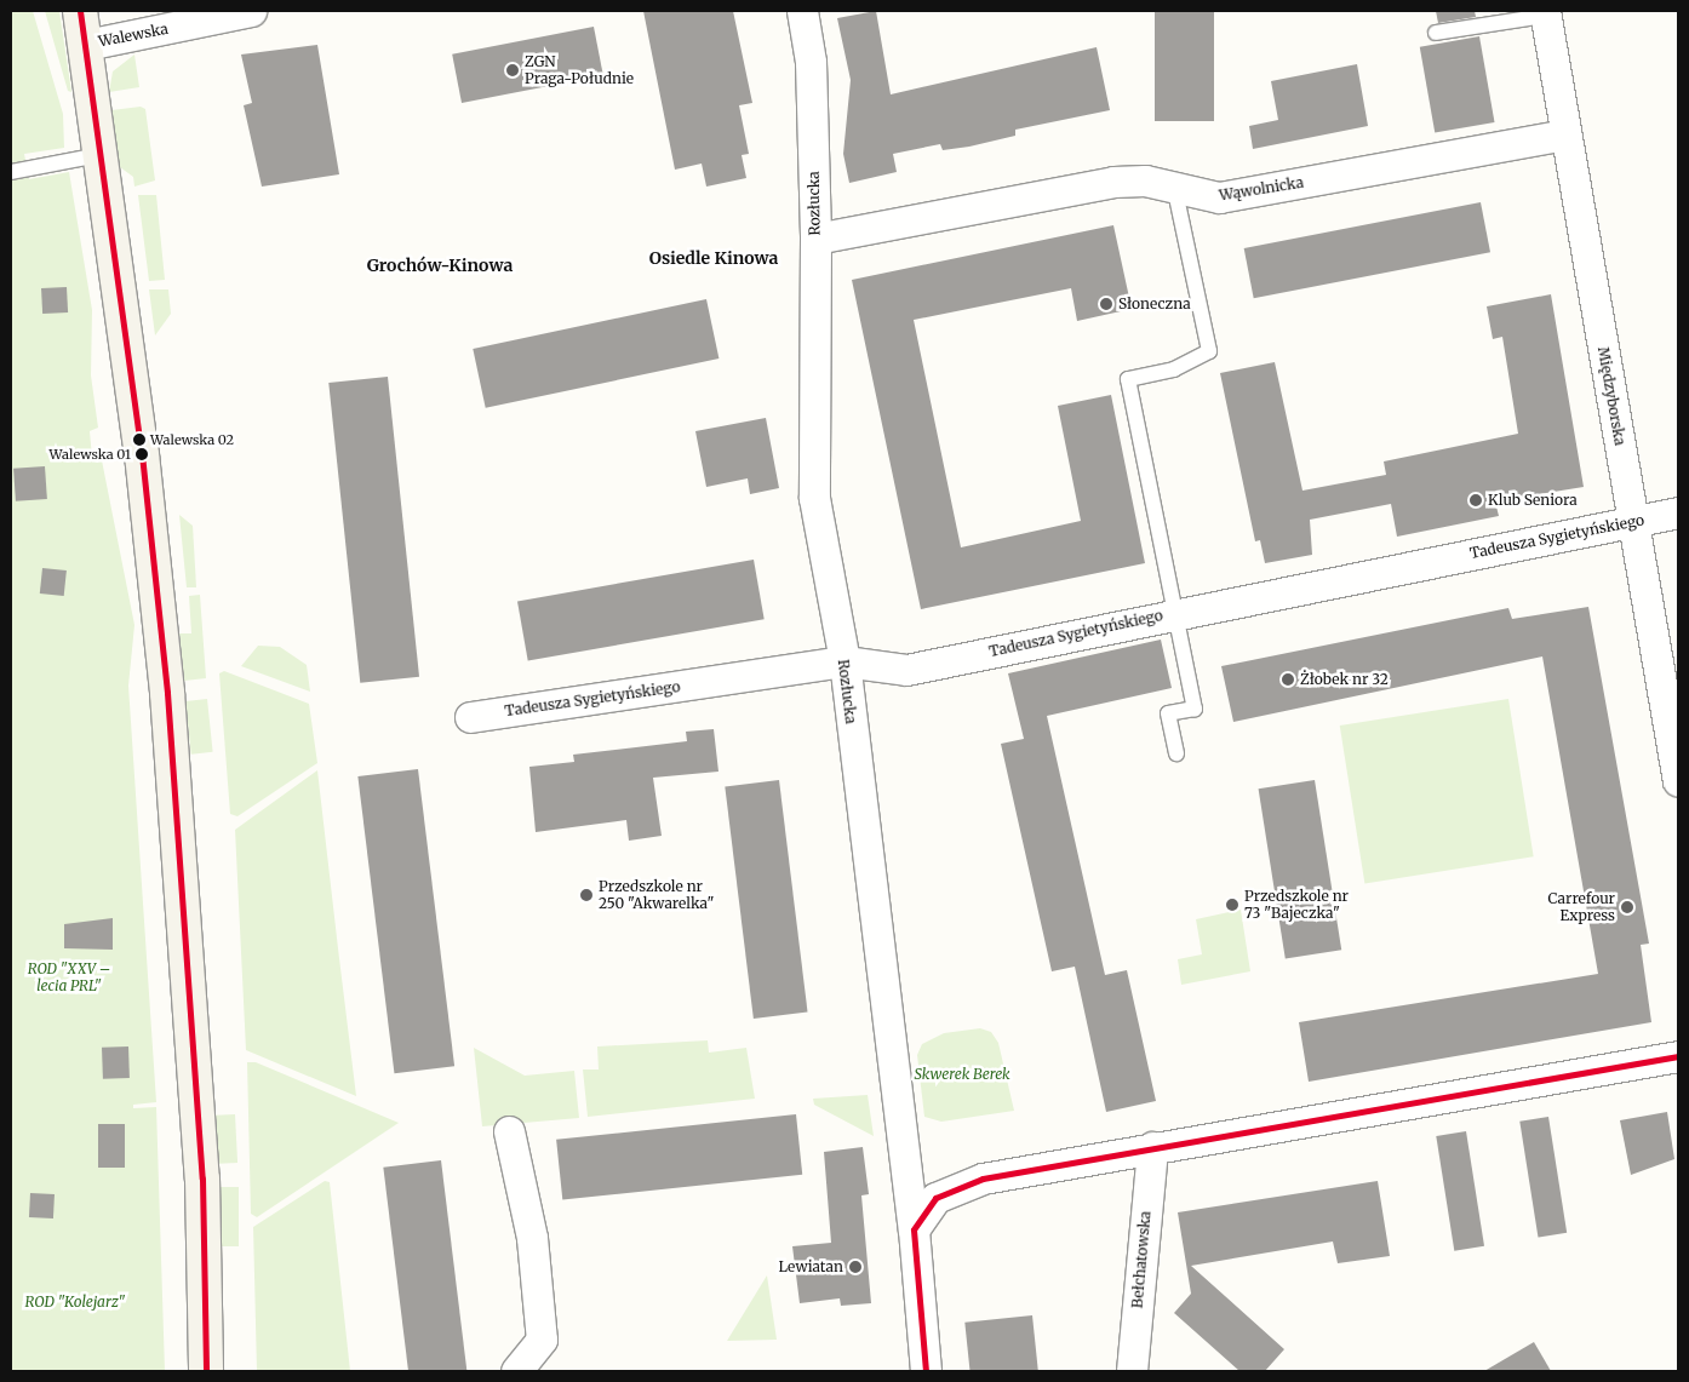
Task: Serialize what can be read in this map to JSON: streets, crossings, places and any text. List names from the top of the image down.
{
  "streets": {
    "street": [
      "Walewska",
      "Wąwolnicka",
      "Rozłucka",
      "Międzyborska",
      "Tadeusza Sygietyńskiego",
      "Bełchatowska"
    ]
  },
  "crossings": [
    ["Wąwolnicka", "Rozłucka"],
    ["Wąwolnicka", "Międzyborska"],
    ["Rozłucka", "Tadeusza Sygietyńskiego"],
    ["Międzyborska", "Tadeusza Sygietyńskiego"]
  ],
  "districts": ["Osiedle Kinowa", "Grochów-Kinowa"],
  "parks": ["ROD \"XXV – lecia PRL\"", "Skwerek Berek", "ROD \"Kolejarz\""],
  "places": [
    "ZGN Praga-Południe",
    "Słoneczna",
    "Walewska 02",
    "Walewska 01",
    "Klub Seniora",
    "Żłobek nr 32",
    "Przedszkole nr 250 \"Akwarelka\"",
    "Przedszkole nr 73 \"Bajeczka\"",
    "Carrefour Express",
    "Lewiatan"
  ]
}
